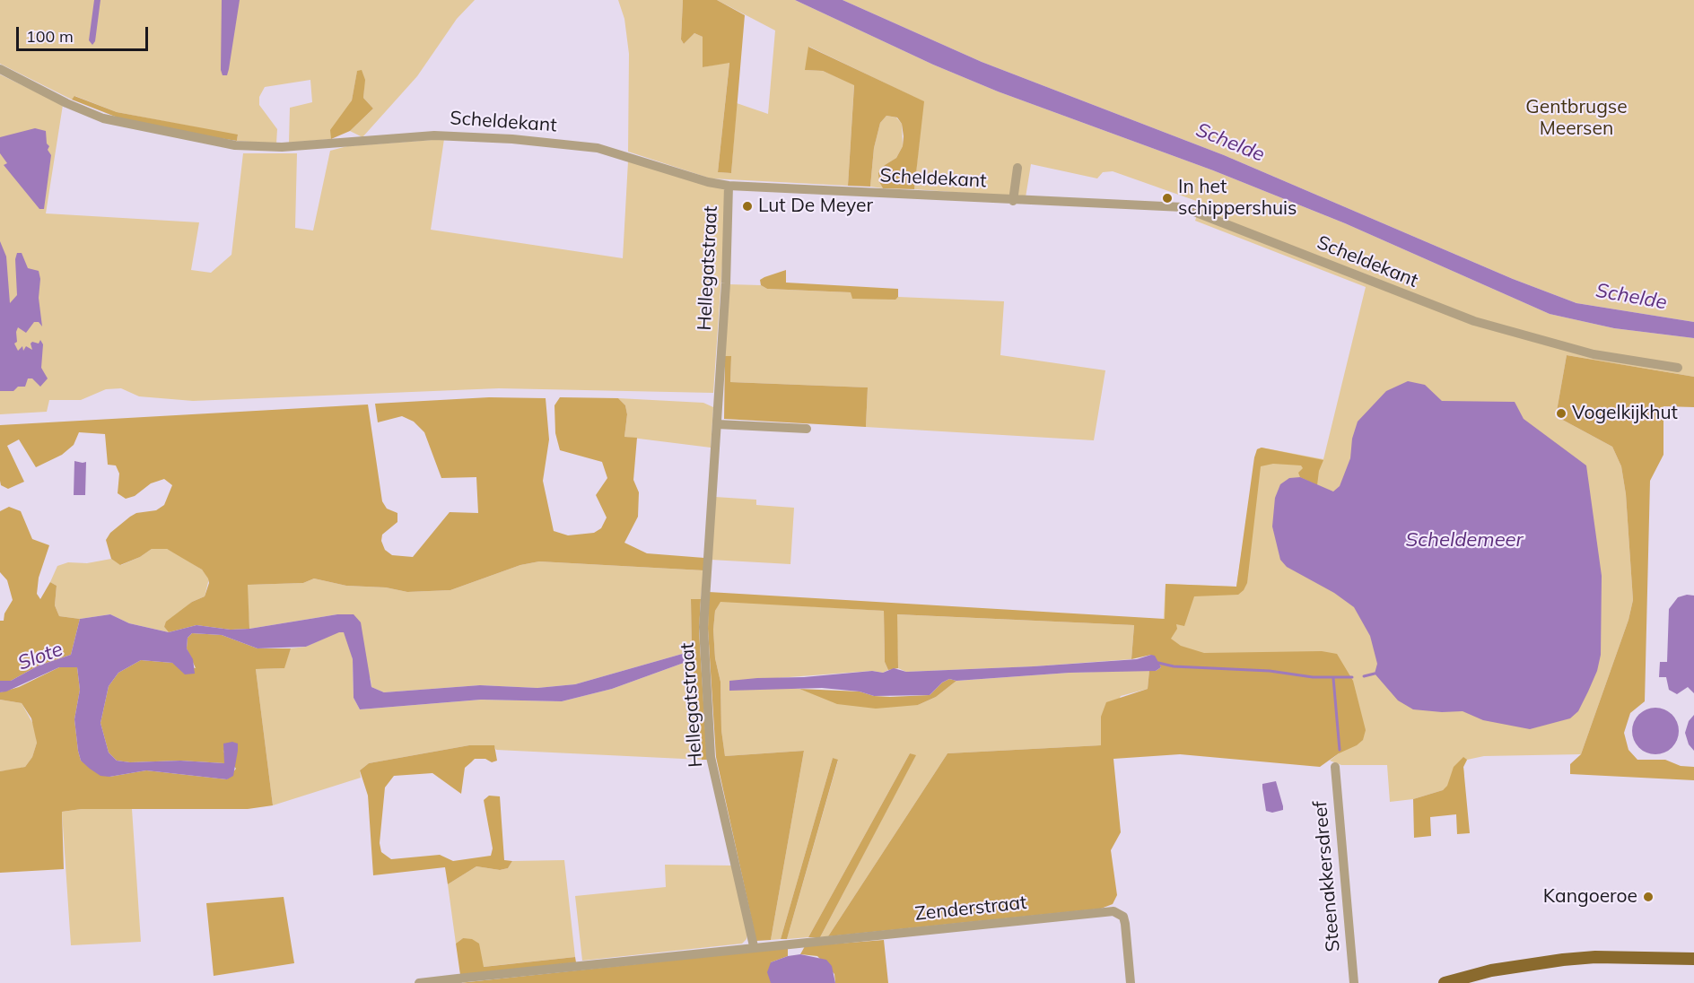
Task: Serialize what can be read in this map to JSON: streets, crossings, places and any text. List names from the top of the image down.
{
  "streets": {
    "street": [
      "Scheldekant",
      "Hellegatstraat",
      "Steenakkersdreef",
      "Zenderstraat"
    ]
  },
  "crossings": [
    ["Scheldekant", "Hellegatstraat"],
    ["Hellegatstraat", "Zenderstraat"]
  ],
  "water": ["Schelde", "Scheldemeer", "Slote"],
  "parks": ["Gentbrugse Meersen"],
  "places": [
    "In het schippershuis",
    "Lut De Meyer",
    "Vogelkijkhut",
    "Kangoeroe"
  ],
  "scale_bar": "100 m"
}
